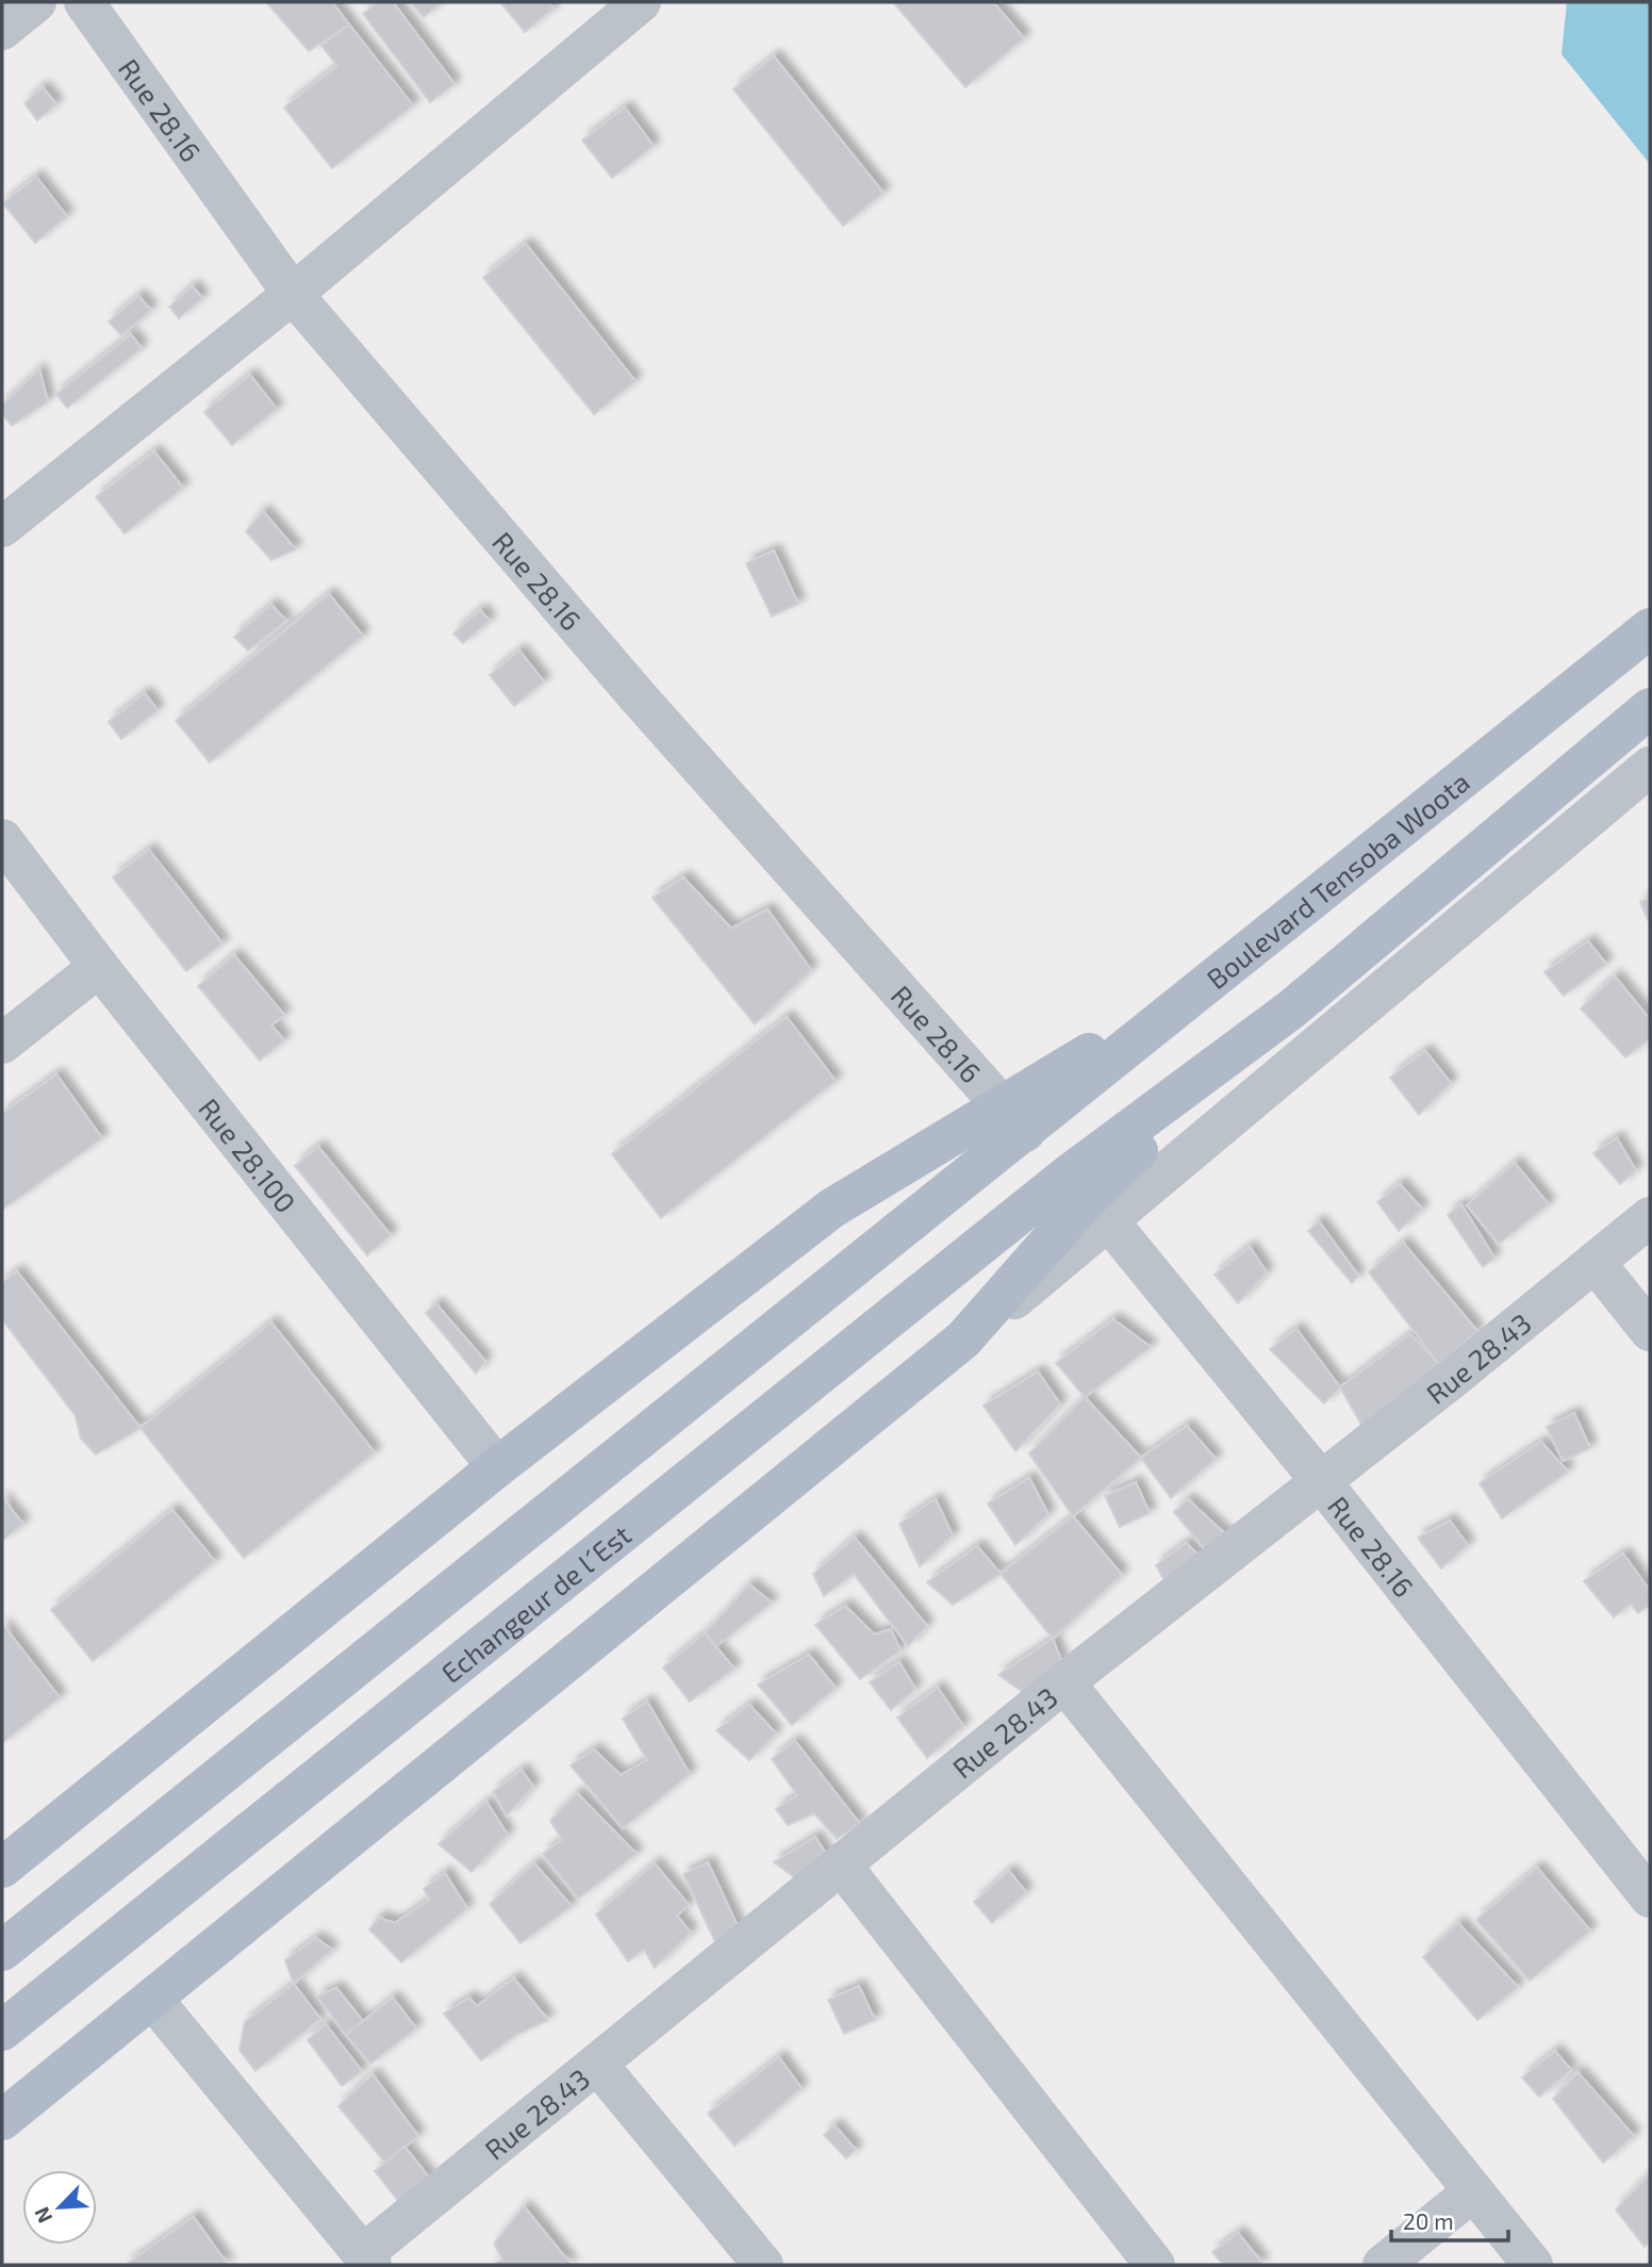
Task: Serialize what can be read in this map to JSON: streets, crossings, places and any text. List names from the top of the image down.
{
  "streets": {
    "main road": ["Boulevard Tensoba Woota", "Echangeur de l´Est"],
    "street": ["Rue 28.16", "Rue 28.100", "Rue 28.43"]
  },
  "crossings": [
    ["Rue 28.16", "Boulevard Tensoba Woota"],
    ["Rue 28.16", "Rue 28.43"],
    ["Rue 28.16", "Echangeur de l´Est"]
  ],
  "scale_bar": "20 m",
  "north": "bottom left"
}
